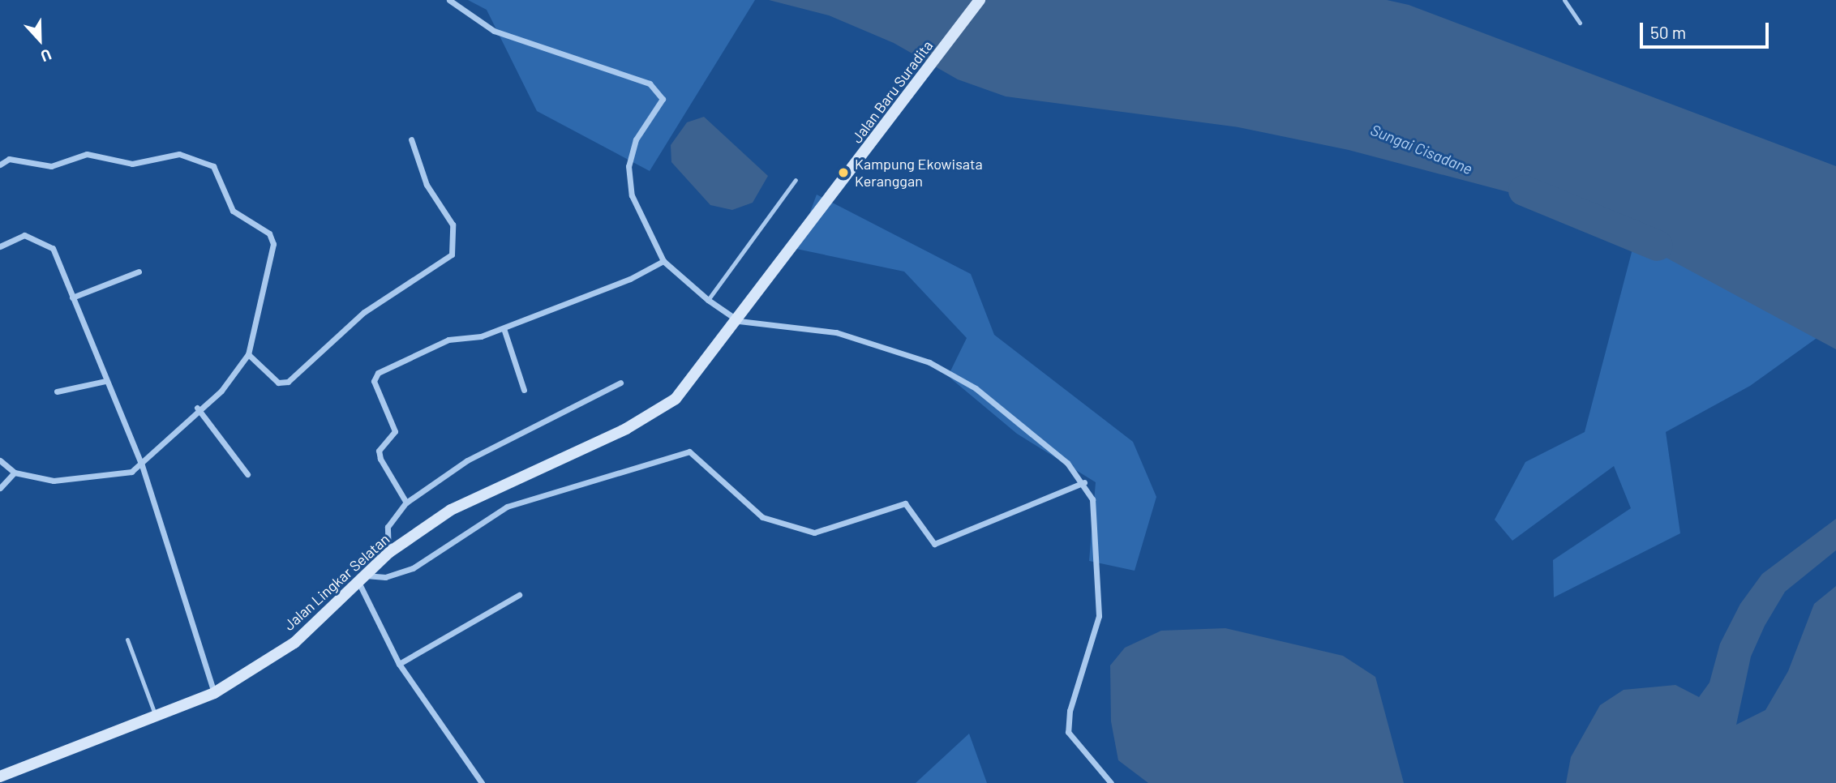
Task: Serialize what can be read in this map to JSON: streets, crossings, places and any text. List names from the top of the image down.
{
  "streets": {
    "main road": ["Jalan Baru Suradita", "Jalan Lingkar Selatan"]
  },
  "crossings": [
    ["Jalan Baru Suradita", "Jalan Lingkar Selatan"]
  ],
  "water": ["Sungai Cisadane"],
  "places": ["Kampung Ekowisata Keranggan"],
  "scale_bar": "50 m",
  "north": "bottom"
}
